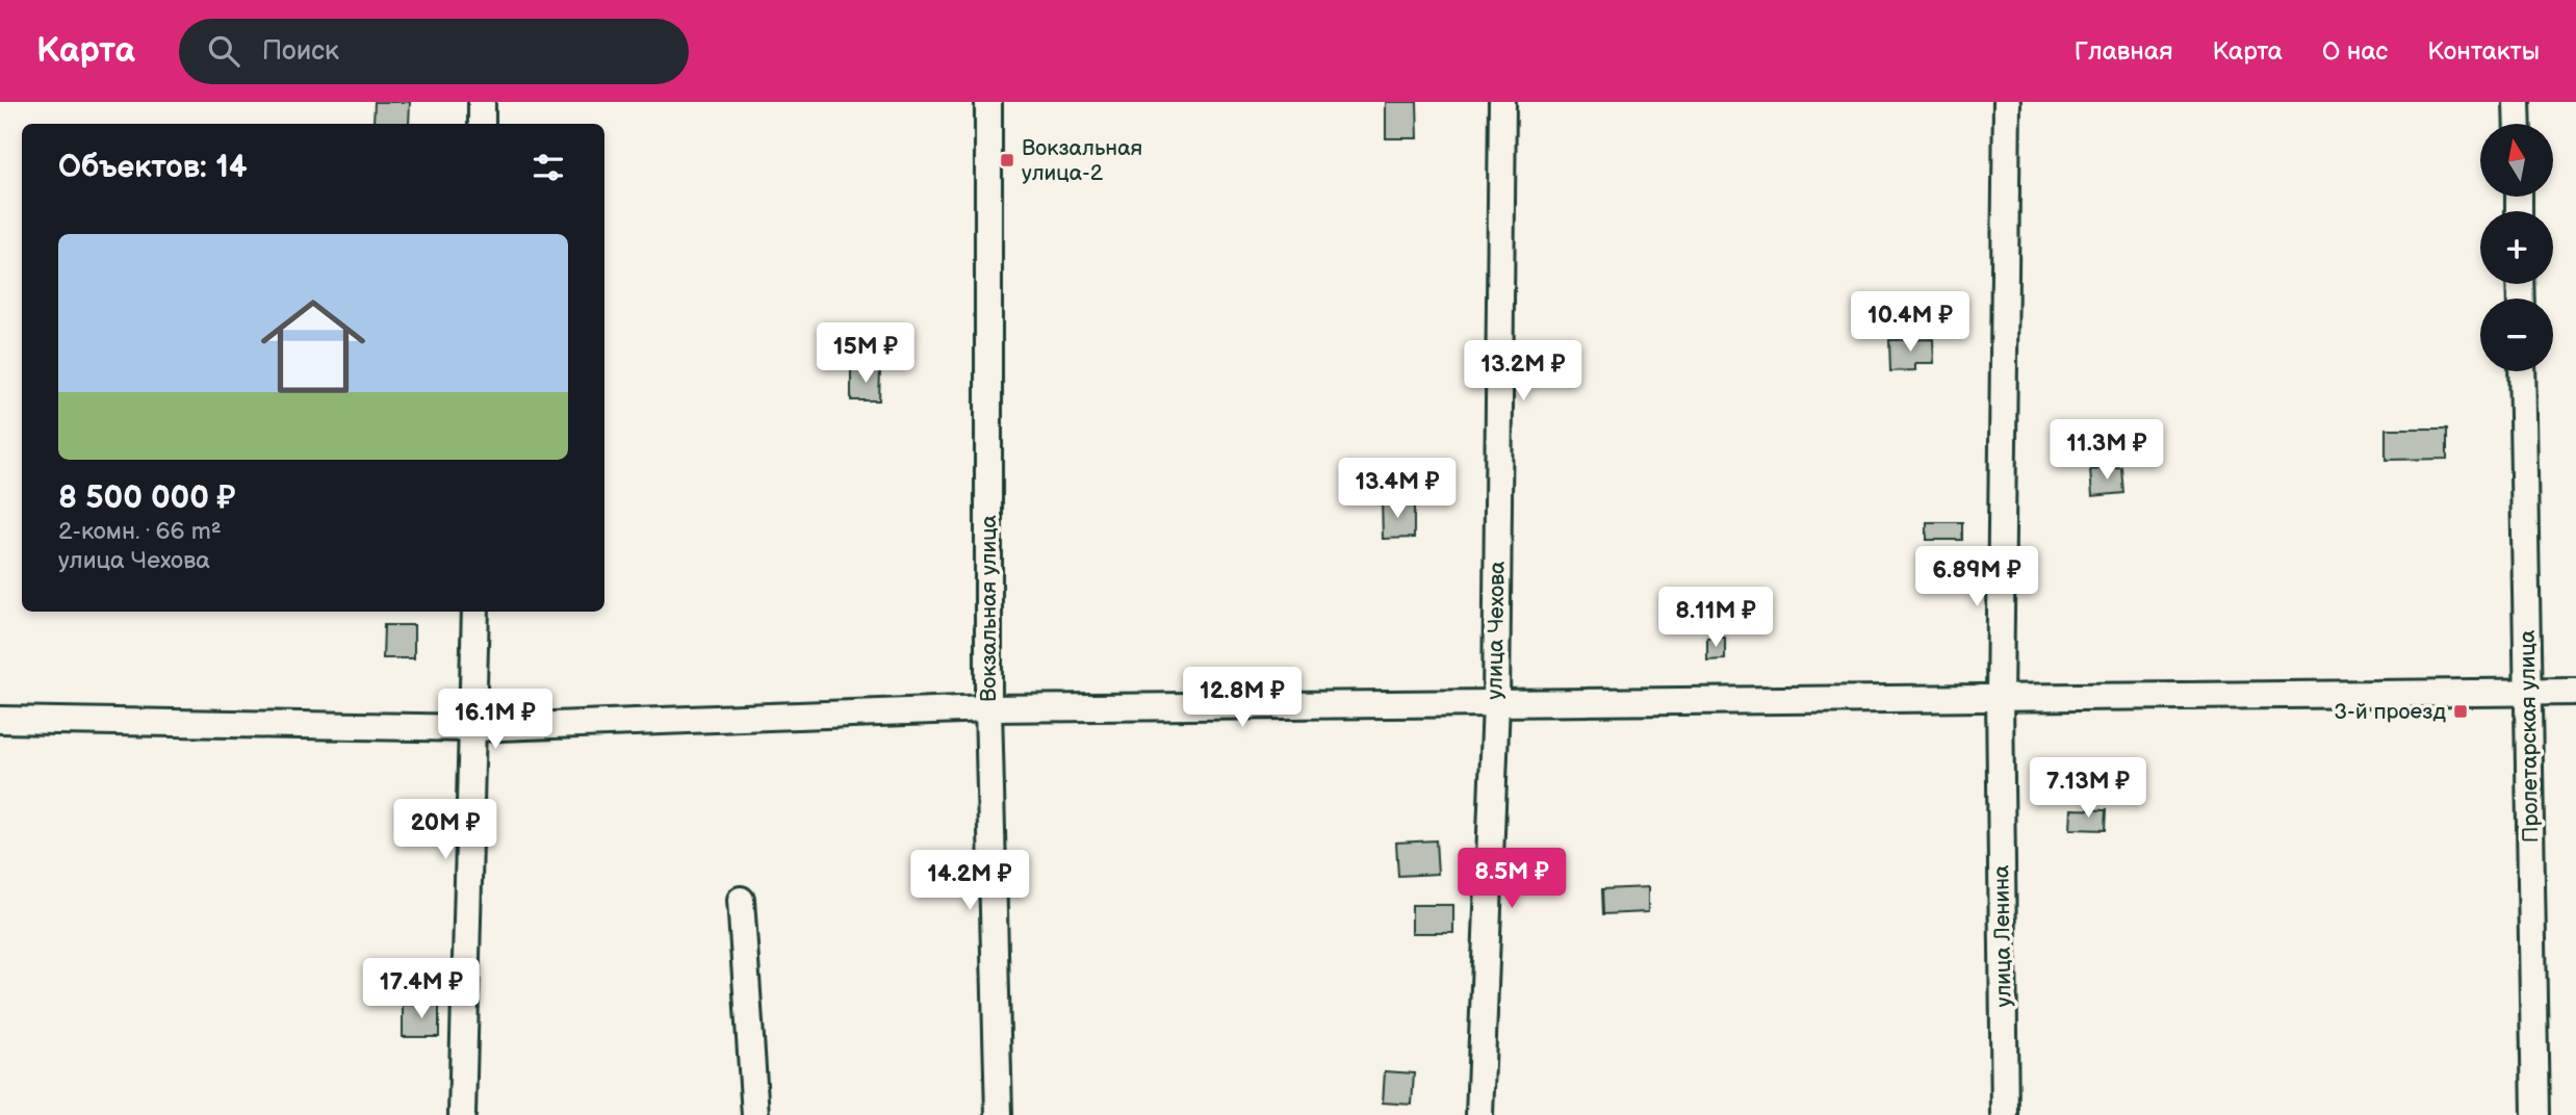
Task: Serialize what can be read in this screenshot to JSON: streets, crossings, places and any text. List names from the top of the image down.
{
  "streets": {
    "street": [
      "Вокзальная улица",
      "улица Чехова",
      "Пролетарская улица",
      "улица Ленина"
    ]
  },
  "places": {
    "transit": ["Вокзальная улица-2", "3-й проезд"]
  },
  "north": "top",
  "page": {
    "header": "Карта",
    "search": "Поиск",
    "nav": [
      "Главная",
      "Карта",
      "О нас",
      "Контакты"
    ],
    "map_buttons": ["+", "−"],
    "heading": "Объектов: 14",
    "list": [
      {
        "name": "8 500 000 ₽",
        "note": "2-комн. · 66 m² · улица Чехова"
      }
    ],
    "price": [
      "10.4M ₽",
      "15M ₽",
      "13.2M ₽",
      "11.3M ₽",
      "13.4M ₽",
      "6.89M ₽",
      "8.11M ₽",
      "12.8M ₽",
      "16.1M ₽",
      "7.13M ₽",
      "20M ₽",
      "8.5M ₽",
      "14.2M ₽",
      "17.4M ₽"
    ]
  }
}
